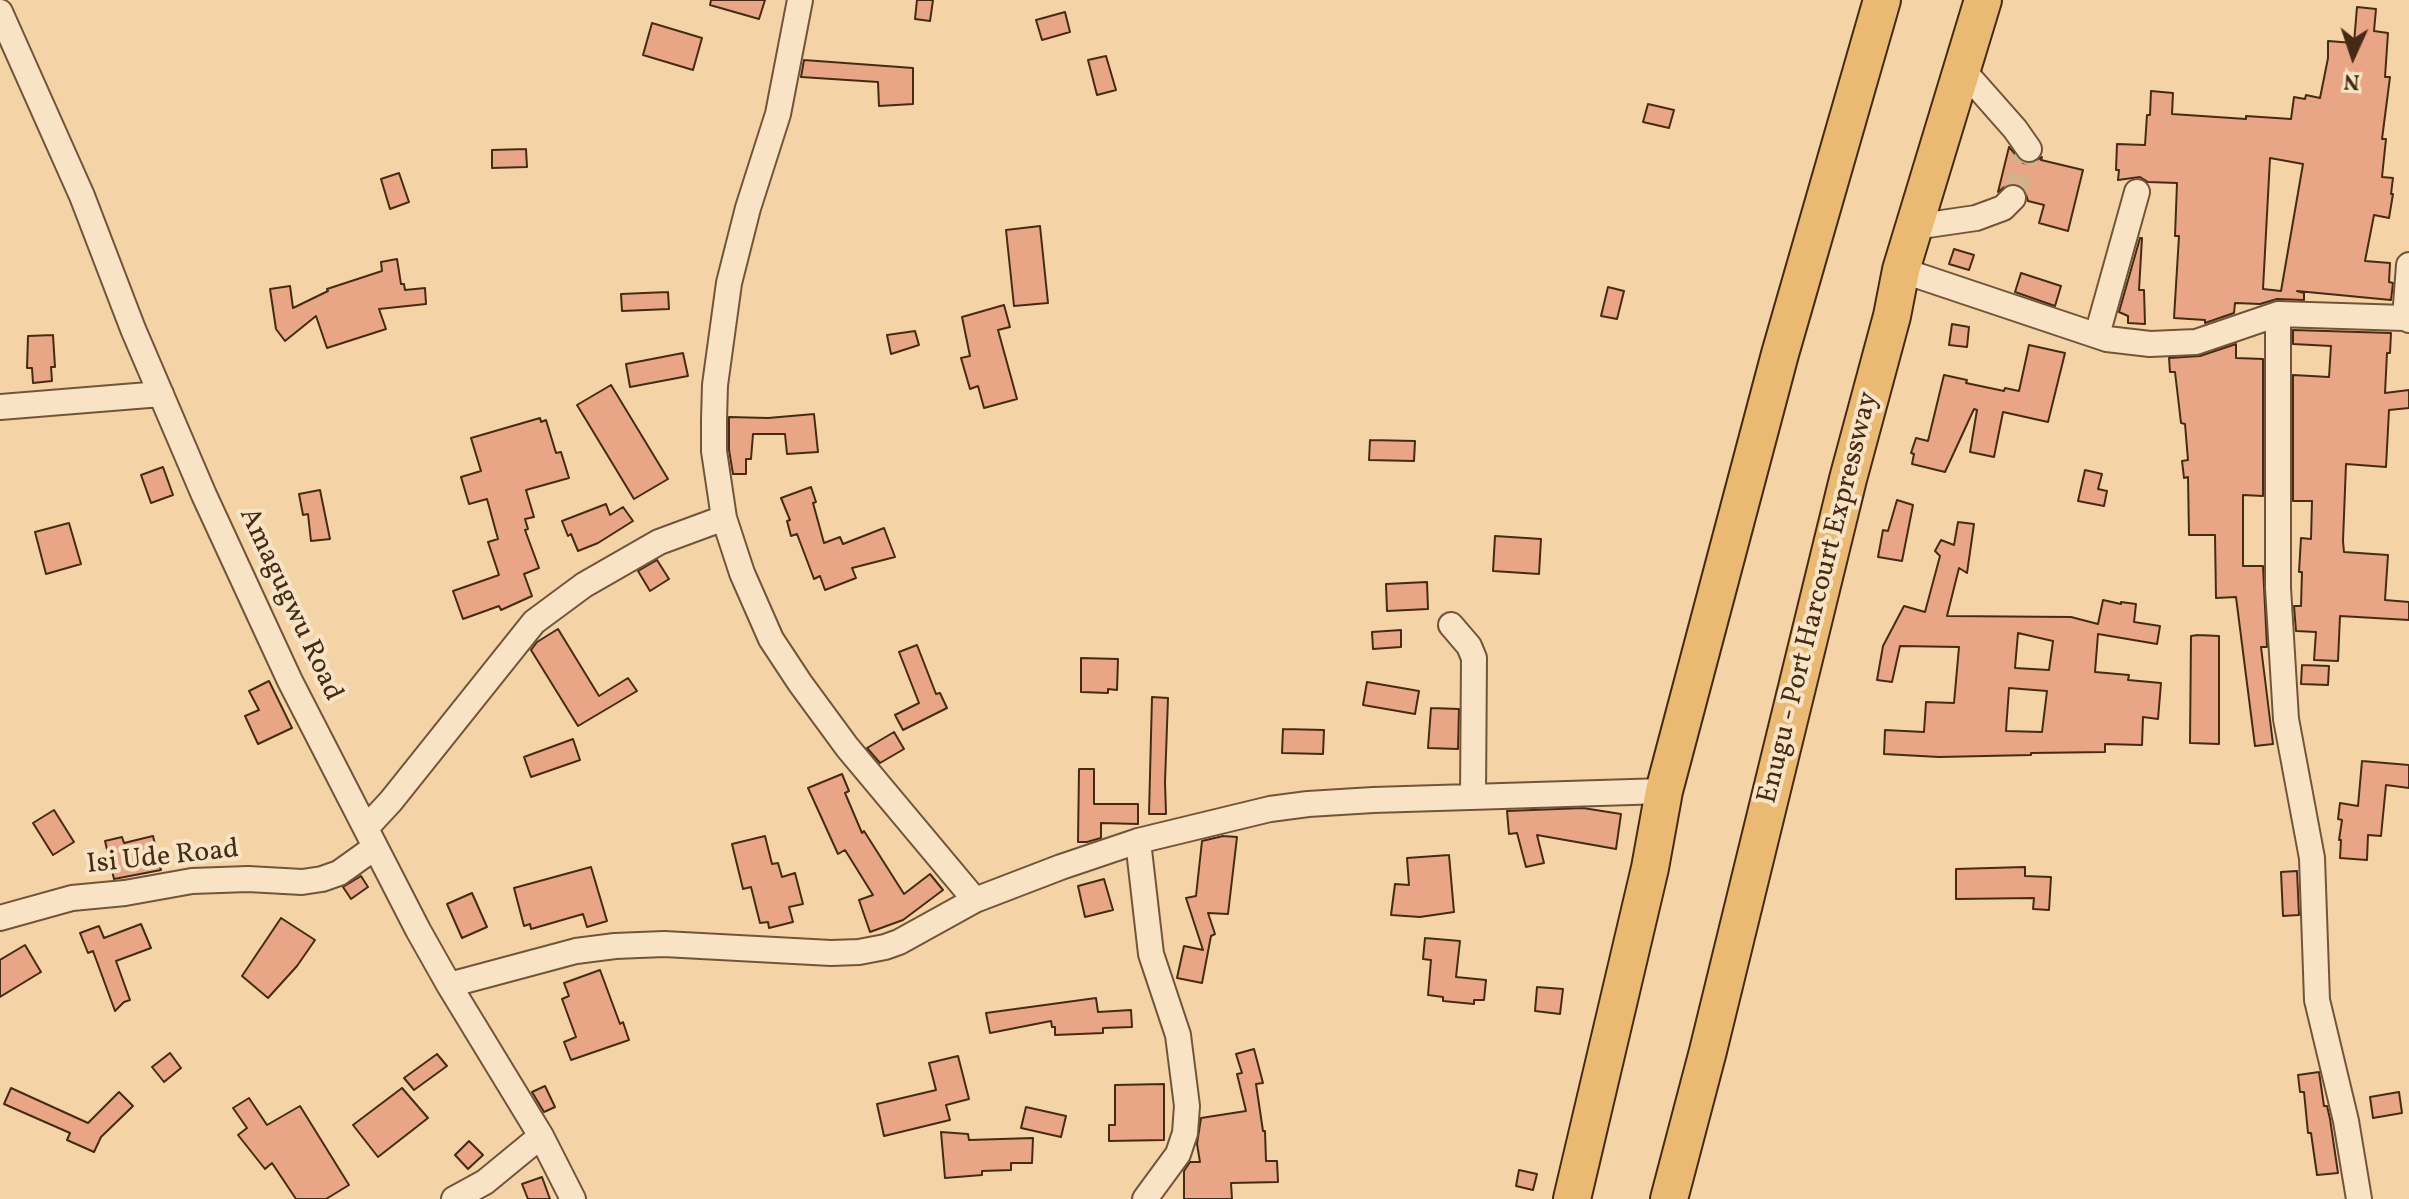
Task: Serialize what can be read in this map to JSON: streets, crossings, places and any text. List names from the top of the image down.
{
  "streets": {
    "highway": ["Enugu - Port Harcourt Expressway"],
    "street": ["Amagugwu Road", "Isi Ude Road"]
  },
  "crossings": [
    ["Amagugwu Road", "Isi Ude Road"]
  ],
  "north": "bottom"
}
